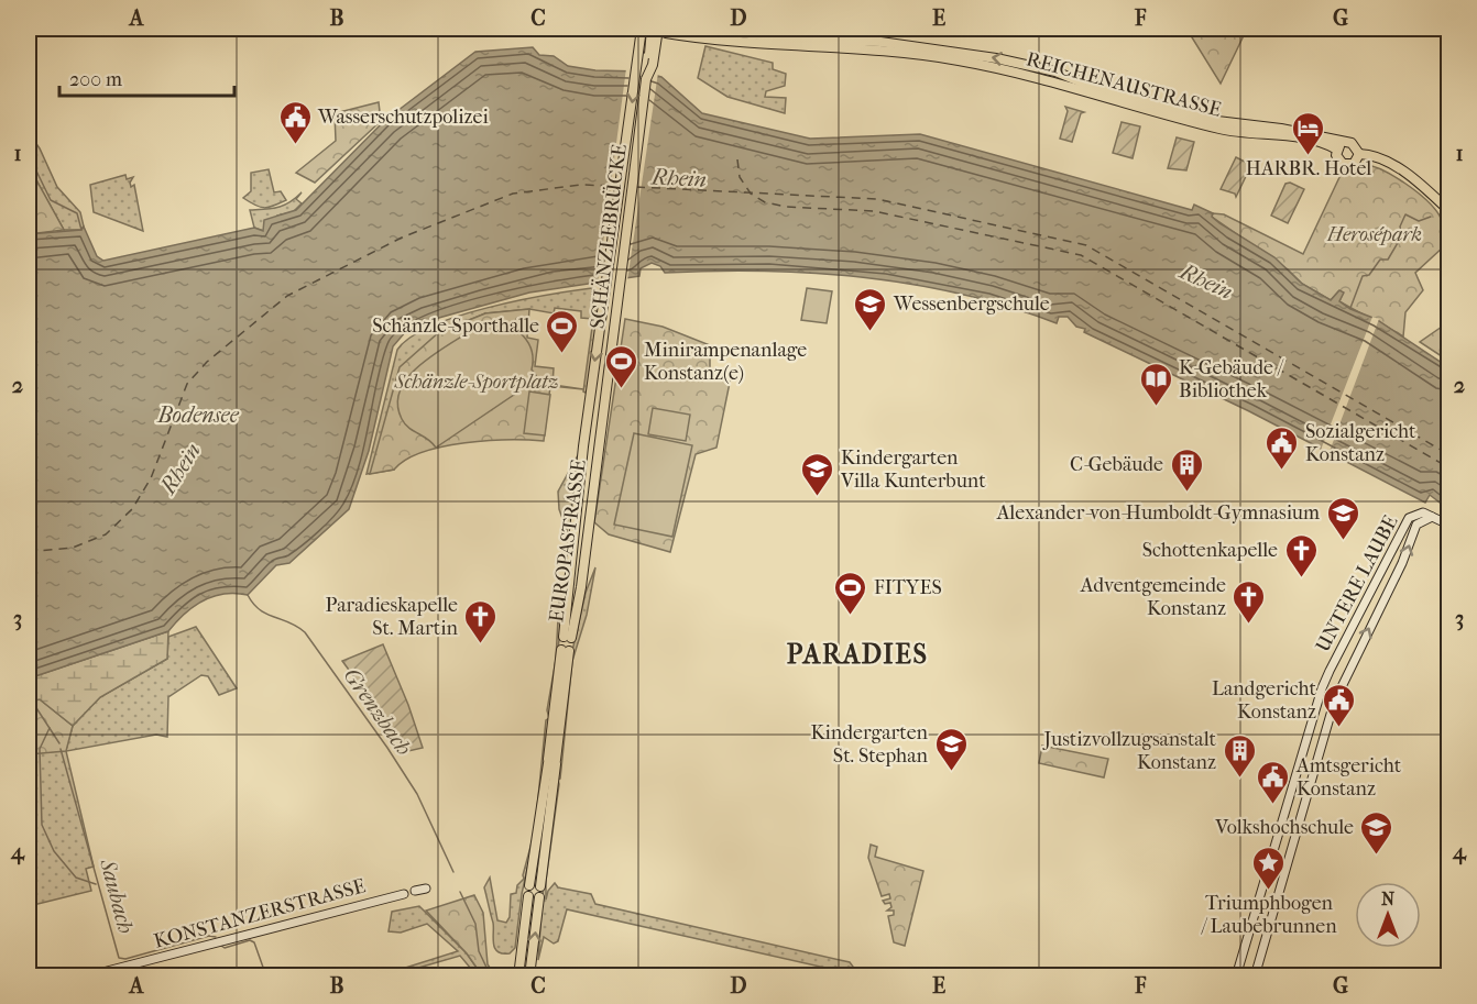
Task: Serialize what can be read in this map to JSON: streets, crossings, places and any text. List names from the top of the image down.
{
  "streets": {
    "main road": [
      "REICHENAUSTRASSE",
      "SCHÄNZLEBRÜCKE",
      "EUROPASTRASSE",
      "UNTERE LAUBE",
      "KONSTANZERSTRASSE"
    ]
  },
  "crossings": [
    ["SCHÄNZLEBRÜCKE", "EUROPASTRASSE"]
  ],
  "districts": ["PARADIES"],
  "water": [
    "Rhein",
    "Bodensee",
    "Grenzbach",
    "Saubach"
  ],
  "parks": ["Herosépark", "Schänzle-Sportplatz"],
  "places": {
    "public building": [
      "Wasserschutzpolizei",
      "Sozialgericht Konstanz",
      "Landgericht Konstanz",
      "Amtsgericht Konstanz"
    ],
    "hotel": ["HARBR. Hotel"],
    "school or university": [
      "Wessenbergschule",
      "Kindergarten Villa Kunterbunt",
      "Alexander-von-Humboldt-Gymnasium",
      "Kindergarten St. Stephan",
      "Volkshochschule"
    ],
    "sports": ["Schänzle-Sporthalle", "Minirampenanlage Konstanz(e)", "FITYES"],
    "library": ["K-Gebäude / Bibliothek"],
    "building": ["C-Gebäude", "Justizvollzugsanstalt Konstanz"],
    "church": ["Schottenkapelle", "Adventgemeinde Konstanz", "Paradieskapelle St. Martin"],
    "place": ["Triumphbogen / Laubebrunnen"]
  },
  "scale_bar": "200 m",
  "north": "top",
  "grid": {
    "columns": [
      "A",
      "B",
      "C",
      "D",
      "E",
      "F",
      "G"
    ],
    "rows": [
      "1",
      "2",
      "3",
      "4"
    ]
  }
}
